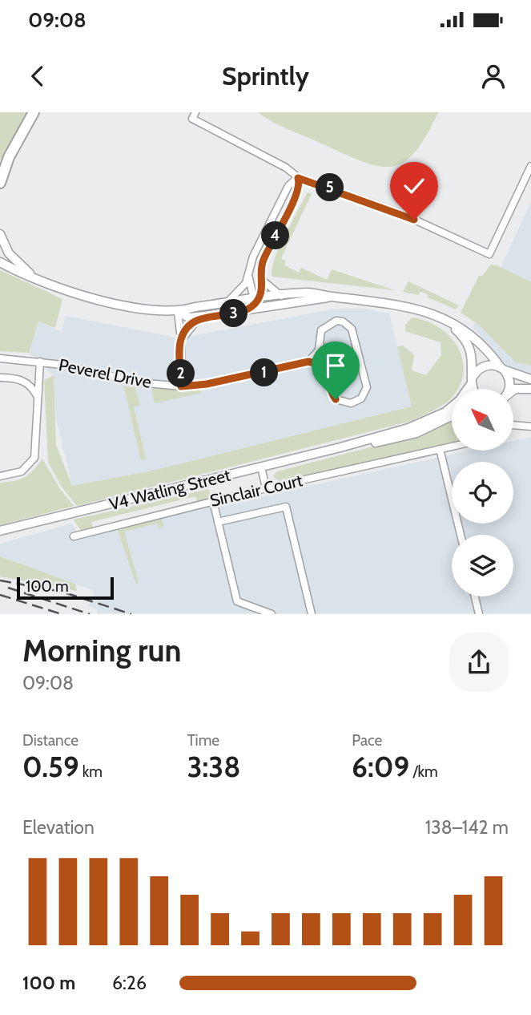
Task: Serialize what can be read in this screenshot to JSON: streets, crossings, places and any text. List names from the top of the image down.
{
  "streets": {
    "street": ["Peverel Drive", "V4 Watling Street", "Sinclair Court"]
  },
  "scale_bar": "100 m",
  "north": "top left",
  "page": {
    "status": "09:08",
    "header": "Sprintly",
    "pins": [
      "5",
      "4",
      "3",
      "1",
      "2"
    ],
    "scale": "100 m",
    "heading": ["Morning run", "09:08"],
    "stats": [
      ["Distance", "0.59 km"],
      ["Time", "3:38"],
      ["Pace", "6:09 /km"]
    ],
    "chart": ["Elevation", "138–142 m"],
    "list": [
      {
        "name": "100 m",
        "note": "6:26"
      }
    ]
  }
}
